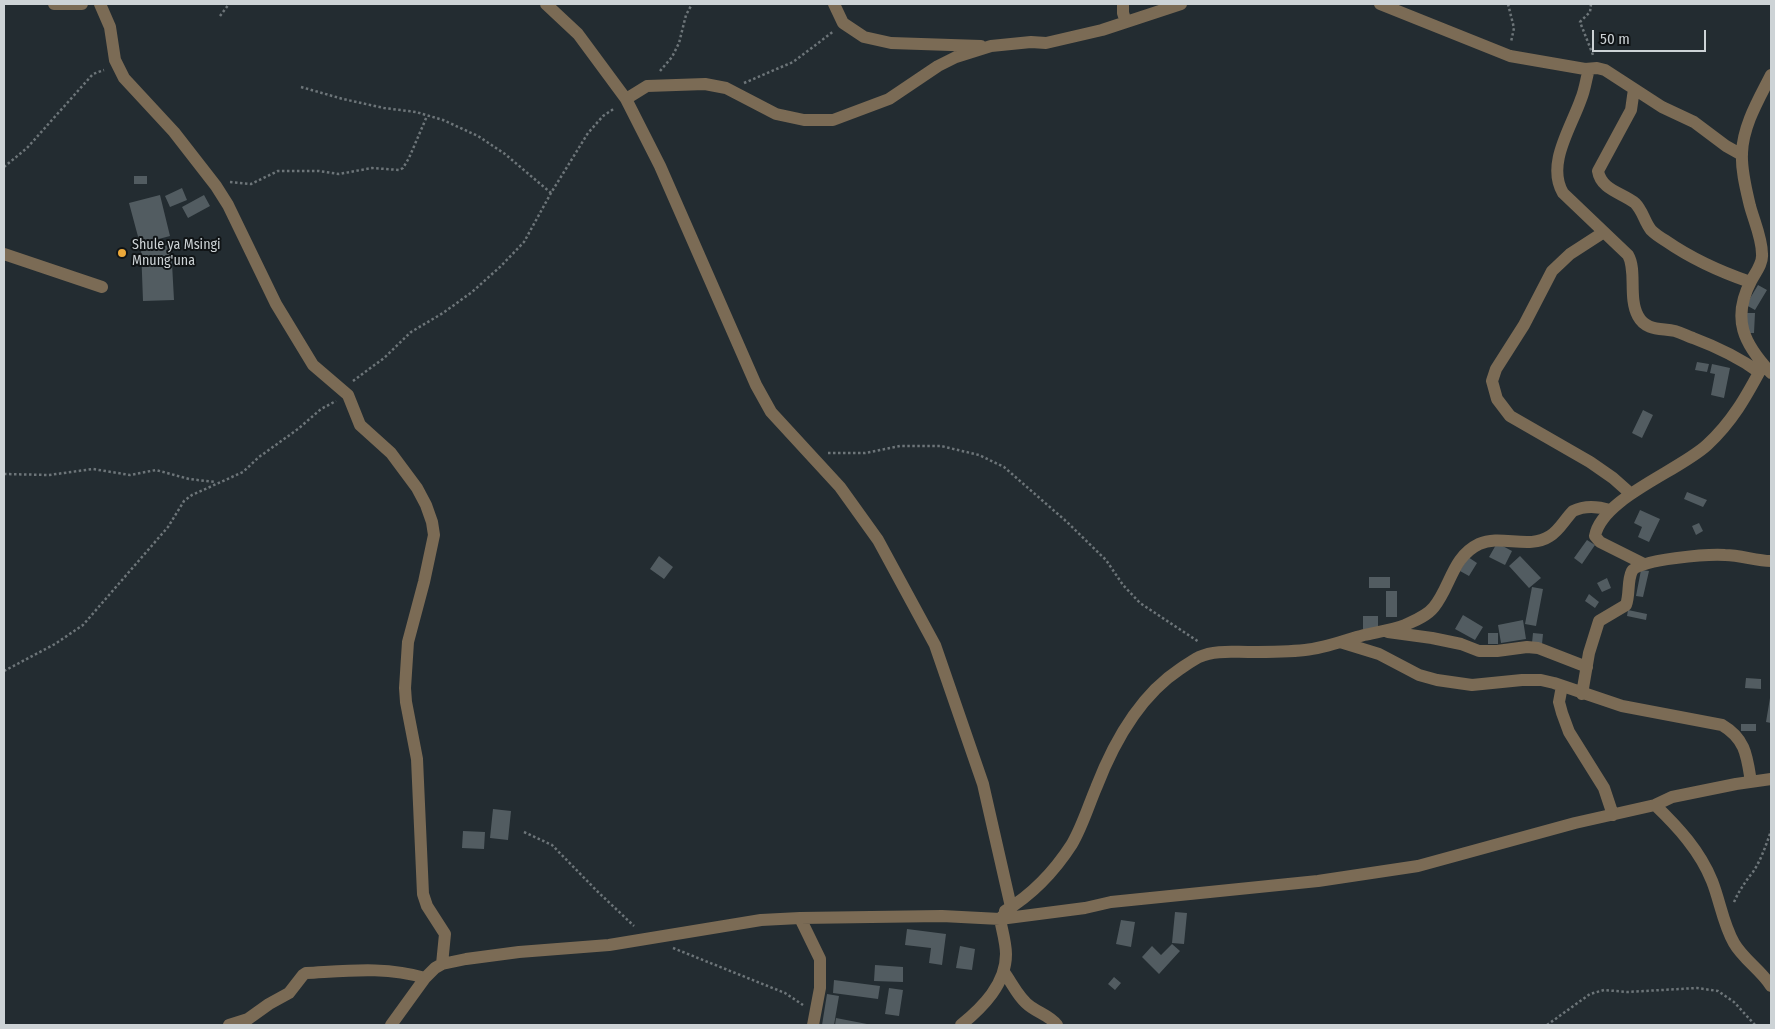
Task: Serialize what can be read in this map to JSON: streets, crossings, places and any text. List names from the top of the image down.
{
  "places": ["Shule ya Msingi Mnung'una"],
  "scale_bar": "50 m"
}
